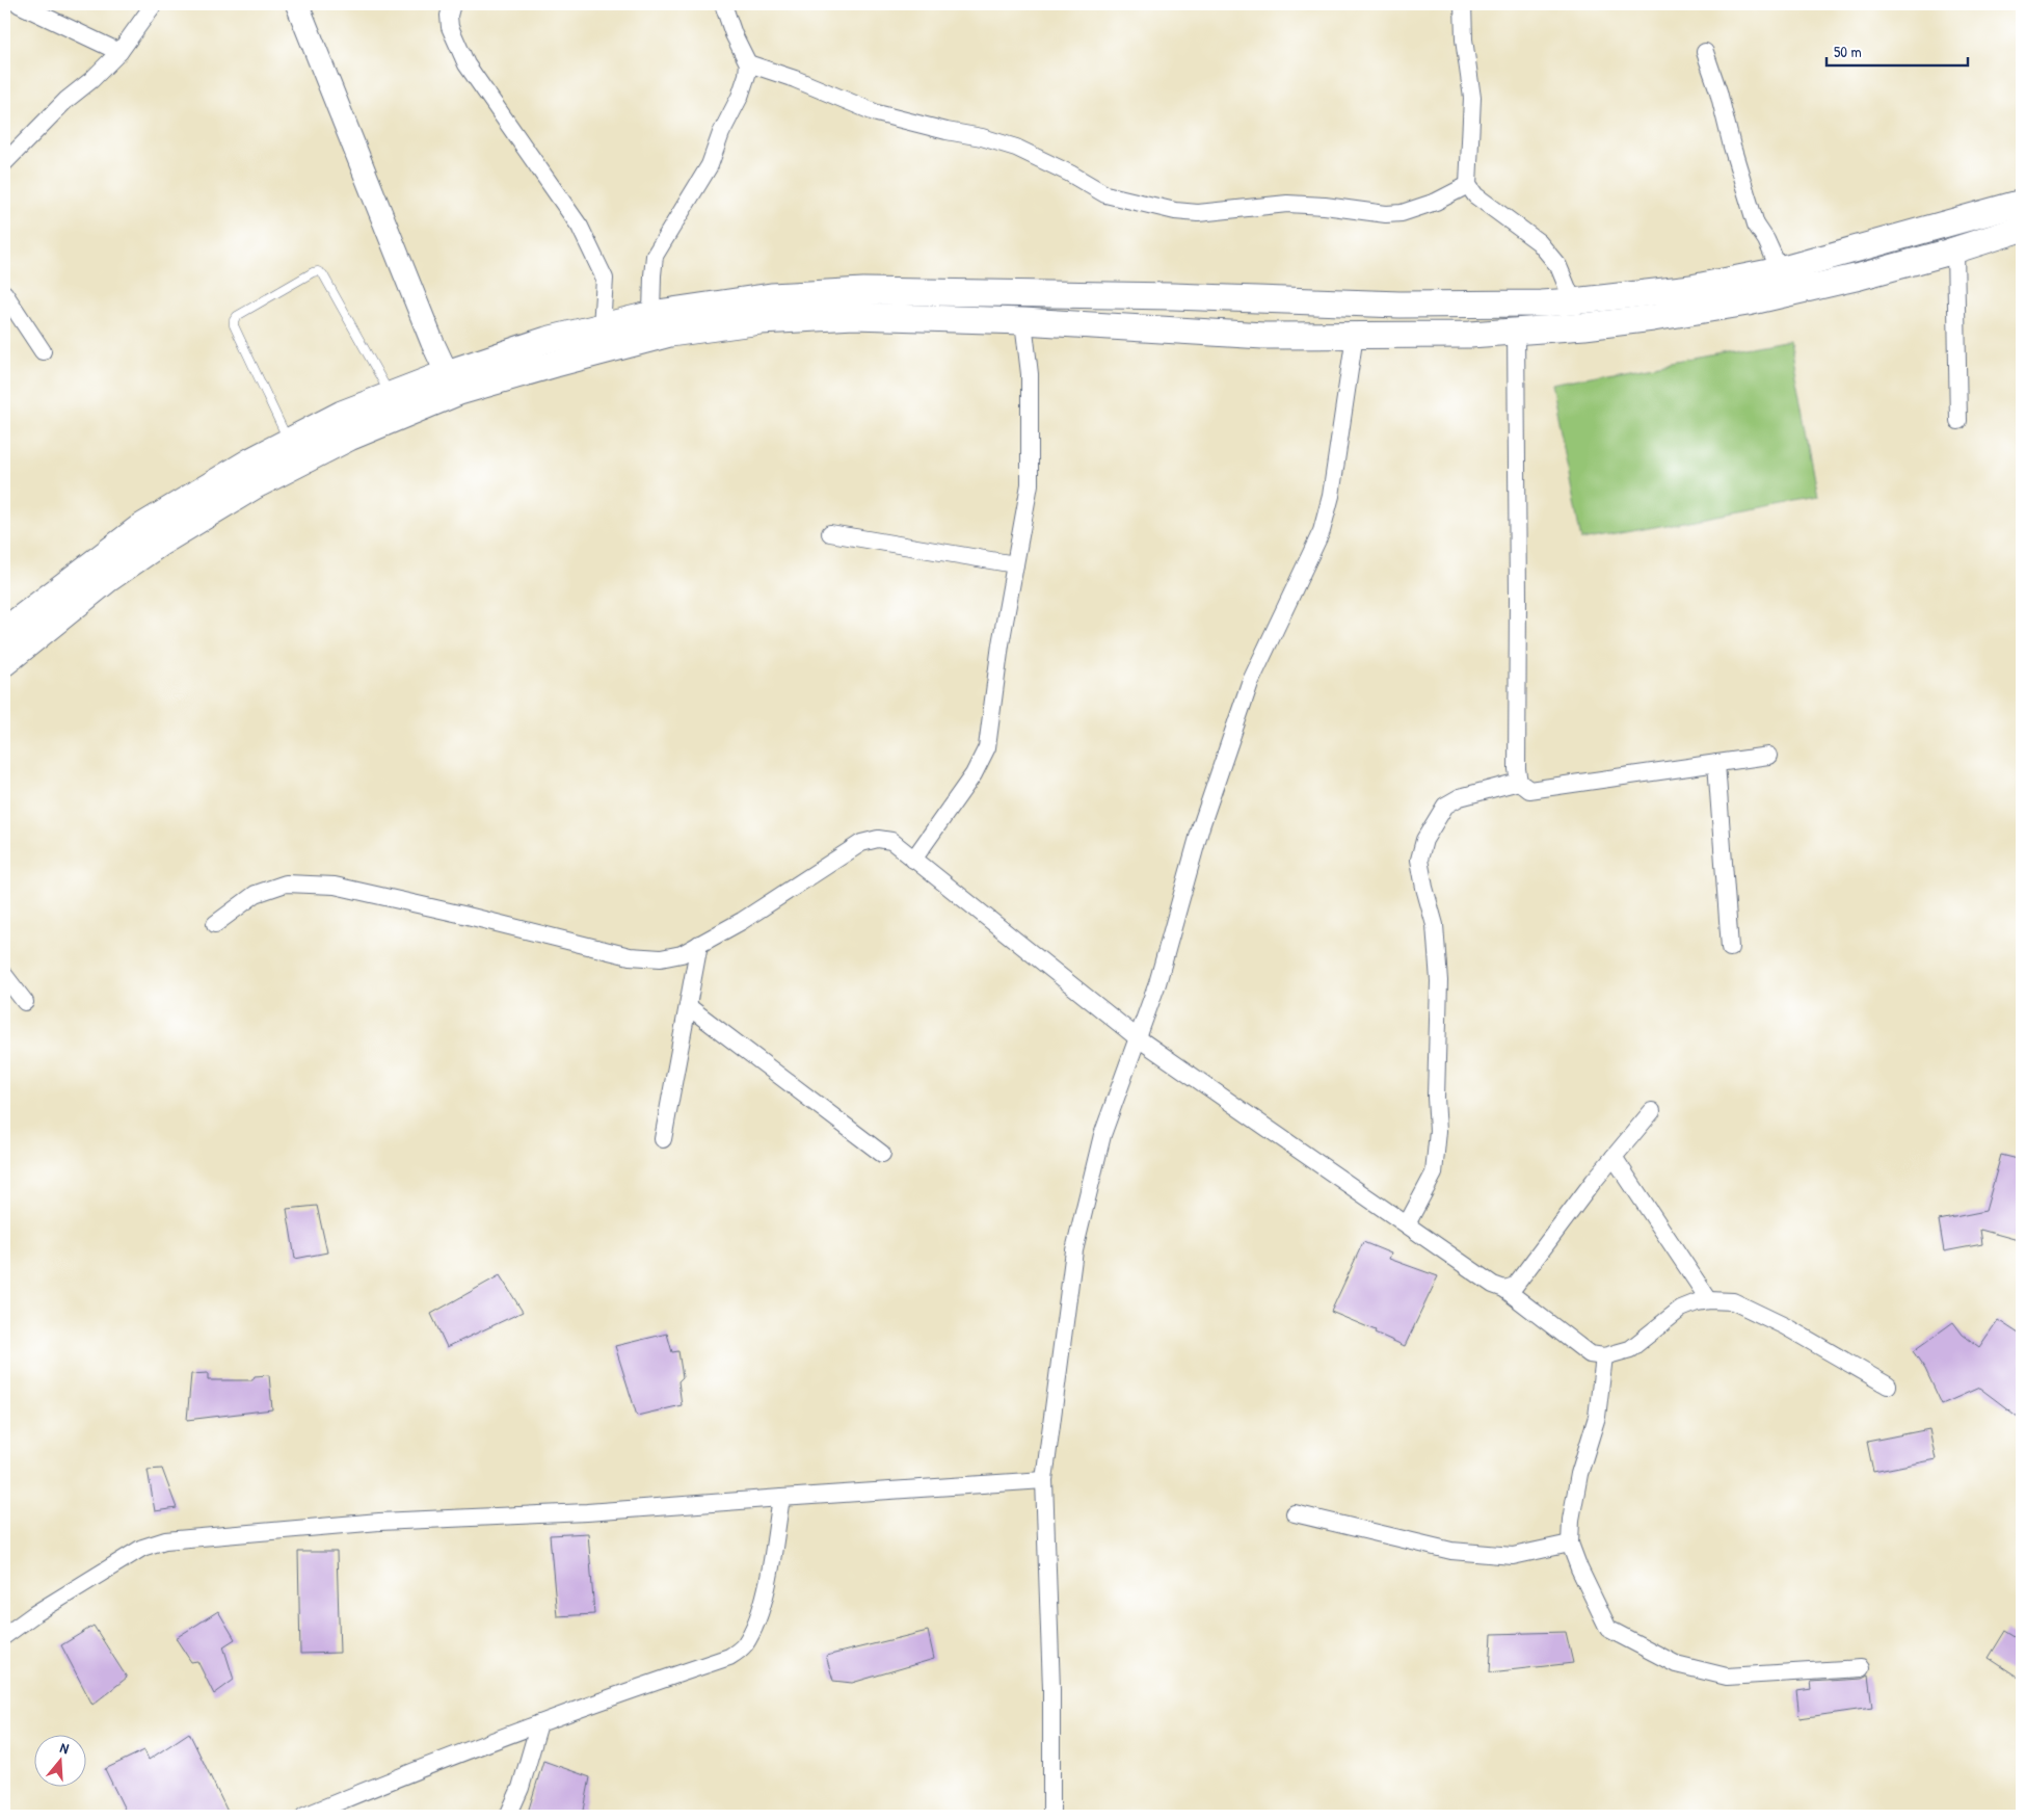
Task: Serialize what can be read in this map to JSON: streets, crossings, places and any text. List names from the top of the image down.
{
  "scale_bar": "50 m",
  "north": "top"
}
